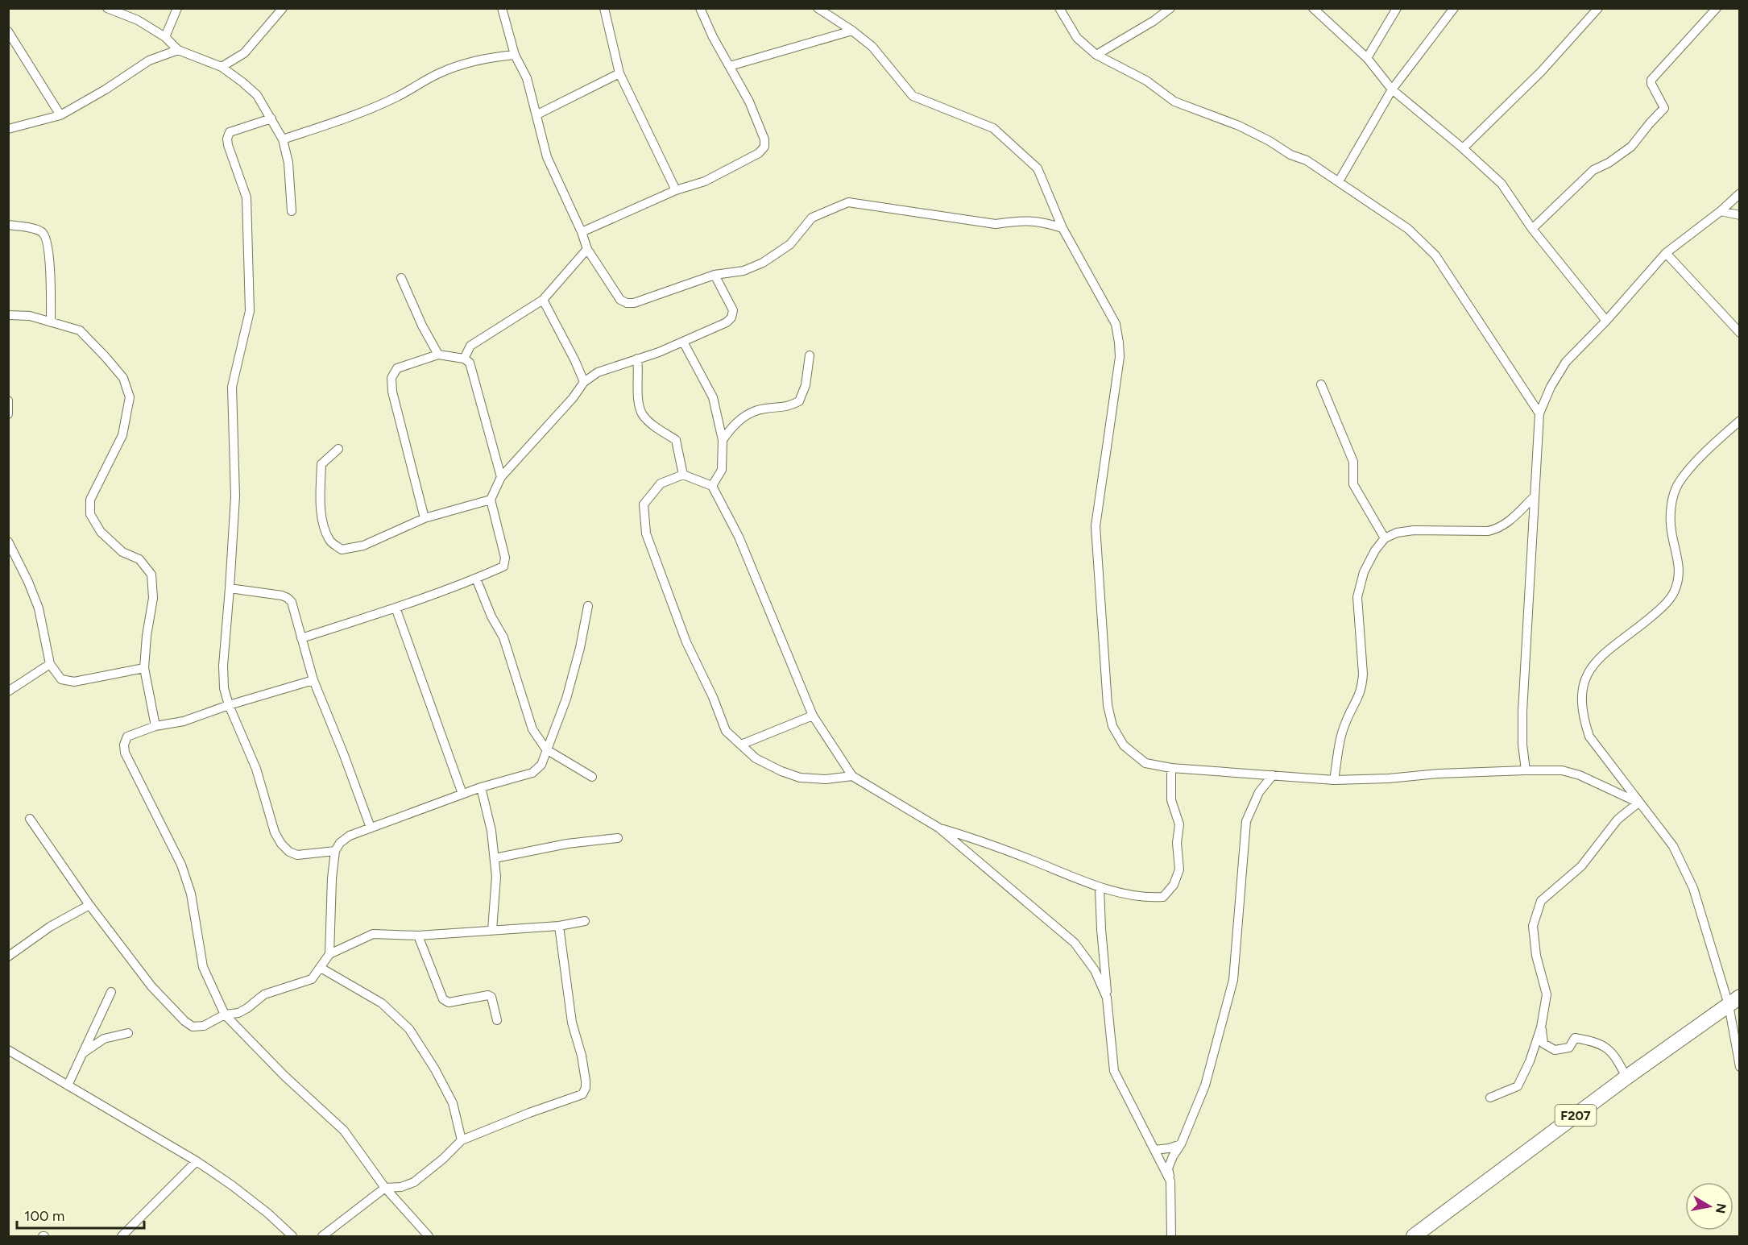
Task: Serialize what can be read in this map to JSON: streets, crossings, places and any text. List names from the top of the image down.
{
  "streets": {
    "main road": ["F207"]
  },
  "scale_bar": "100 m",
  "north": "right"
}
